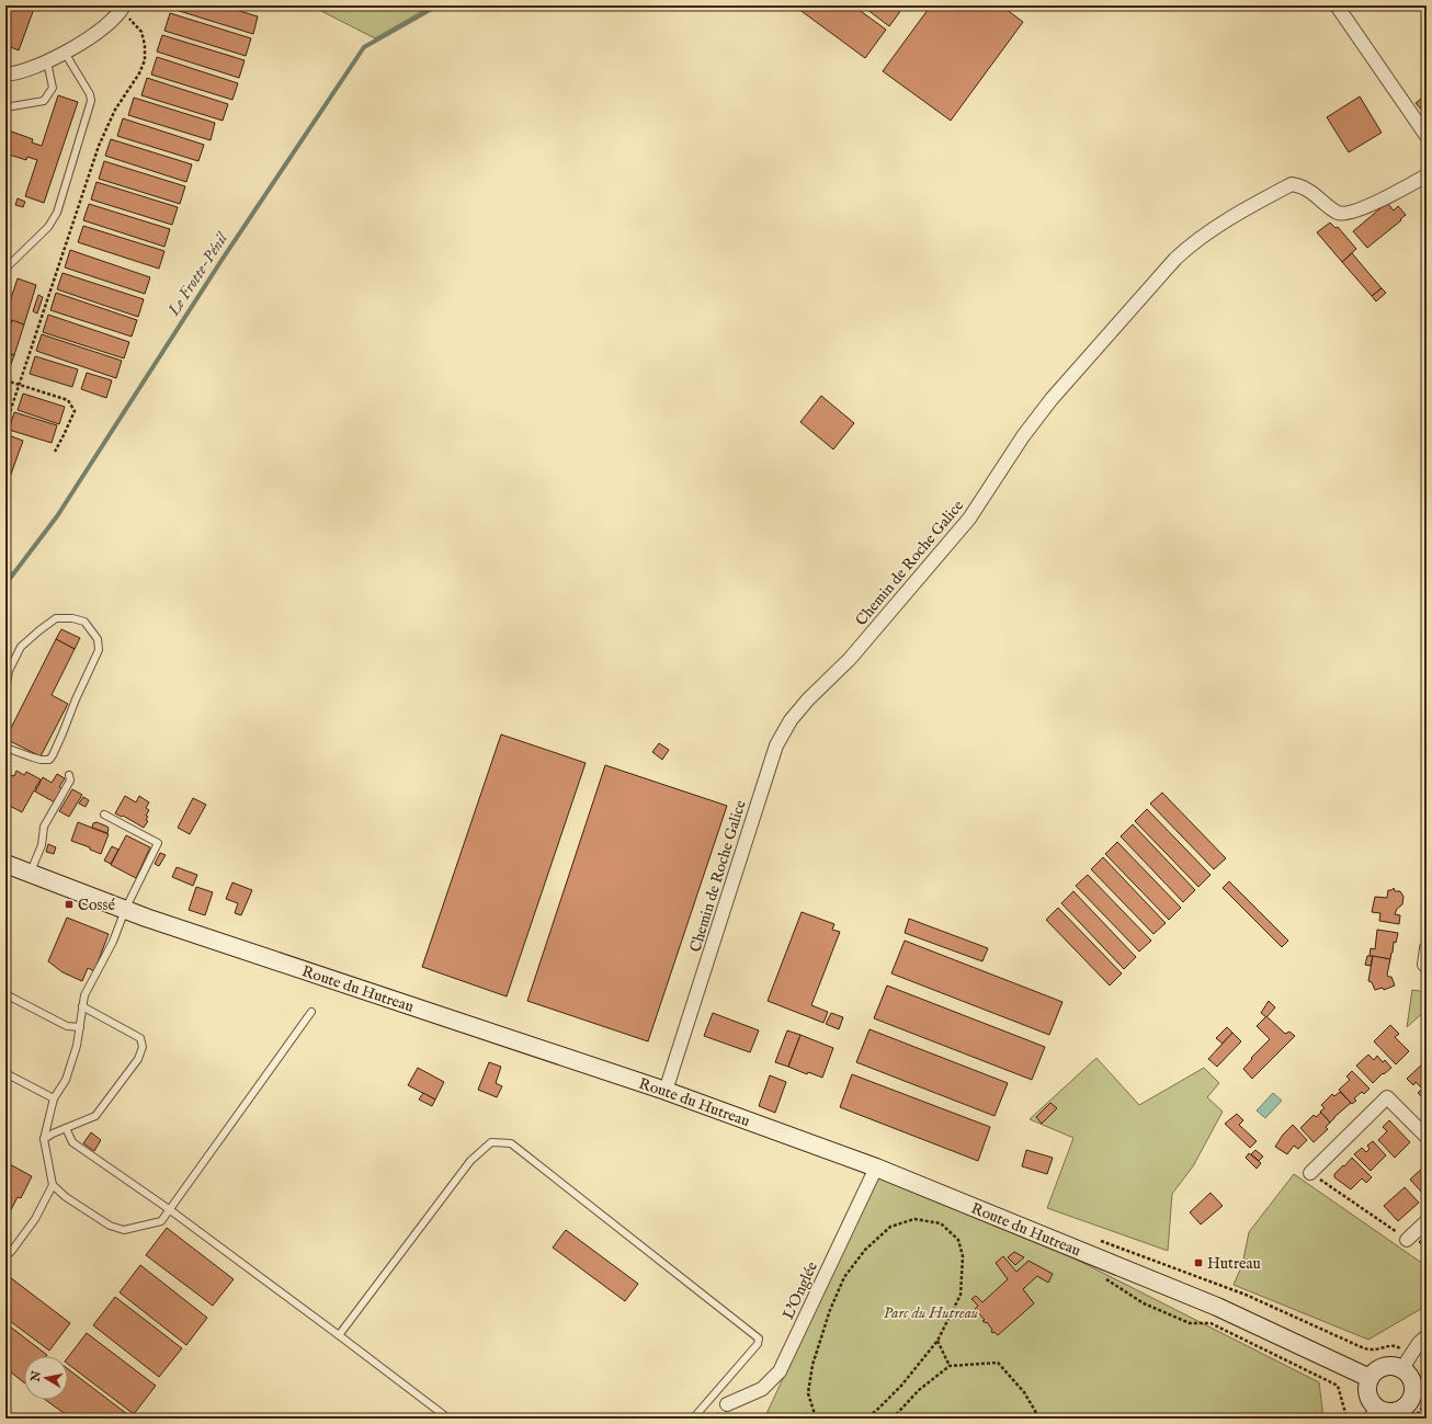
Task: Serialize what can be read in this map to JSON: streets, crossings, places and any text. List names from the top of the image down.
{
  "streets": {
    "street": ["Chemin de Roche Galice", "Route du Hutreau", "L'Onglée"]
  },
  "crossings": [
    ["Chemin de Roche Galice", "Route du Hutreau"],
    ["Route du Hutreau", "L'Onglée"]
  ],
  "water": ["Le Frotte-Pénil"],
  "parks": ["Parc du Hutreau"],
  "places": {
    "transit": ["Cossé", "Hutreau"]
  },
  "north": "left"
}
